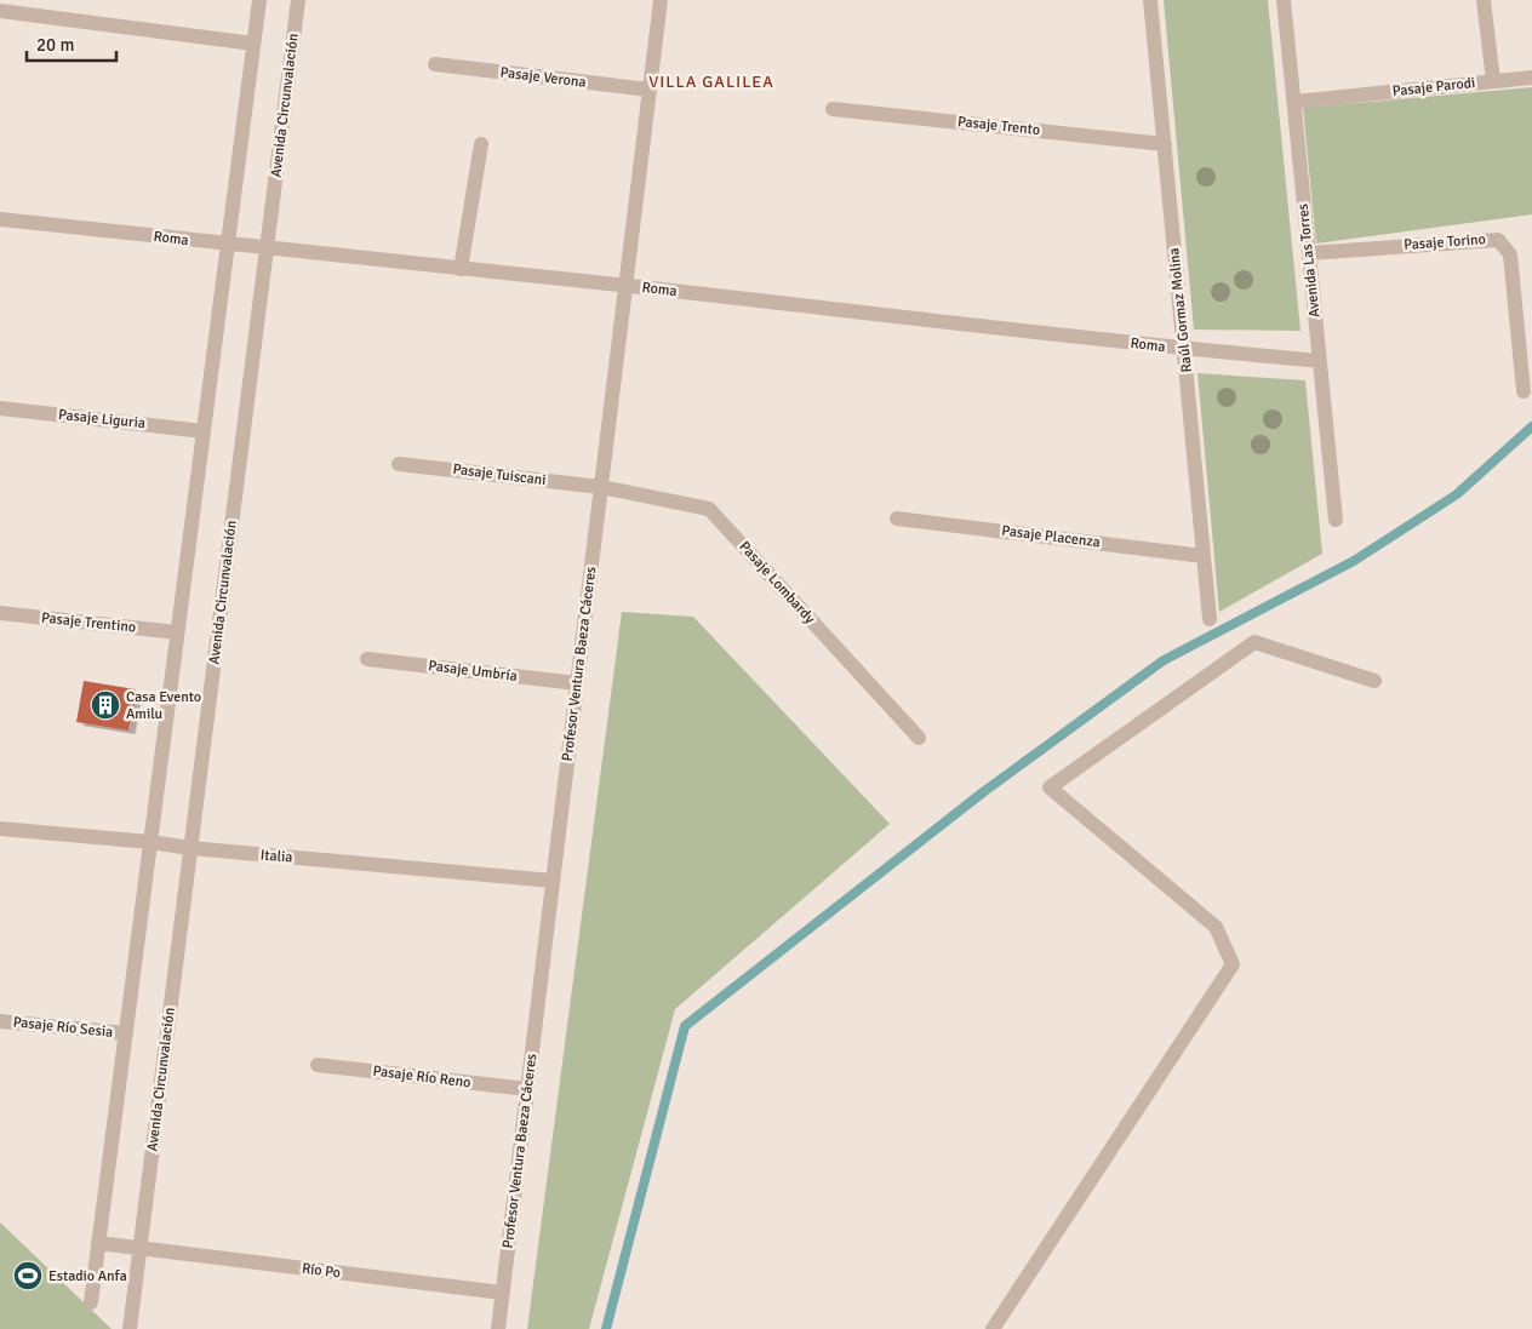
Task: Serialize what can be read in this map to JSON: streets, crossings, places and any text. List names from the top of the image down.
{
  "streets": {
    "street": [
      "Pasaje Verona",
      "Pasaje Parodi",
      "Avenida Circunvalación",
      "Pasaje Trento",
      "Roma",
      "Pasaje Torino",
      "Avenida Las Torres",
      "Raúl Gormaz Molina",
      "Pasaje Liguria",
      "Pasaje Tuiscani",
      "Pasaje Placenza",
      "Pasaje Lombardy",
      "Pasaje Trentino",
      "Profesor Ventura Baeza Cáceres",
      "Pasaje Umbría",
      "Italia",
      "Pasaje Río Sesia",
      "Pasaje Río Reno",
      "Río Po"
    ]
  },
  "crossings": [
    ["Pasaje Verona", "Profesor Ventura Baeza Cáceres"],
    ["Pasaje Parodi", "Avenida Las Torres"],
    ["Avenida Circunvalación", "Roma"],
    ["Avenida Circunvalación", "Italia"],
    ["Avenida Circunvalación", "Río Po"],
    ["Pasaje Trento", "Raúl Gormaz Molina"],
    ["Roma", "Avenida Las Torres"],
    ["Roma", "Raúl Gormaz Molina"],
    ["Roma", "Profesor Ventura Baeza Cáceres"],
    ["Pasaje Torino", "Avenida Las Torres"],
    ["Raúl Gormaz Molina", "Pasaje Placenza"],
    ["Pasaje Tuiscani", "Pasaje Lombardy"],
    ["Pasaje Tuiscani", "Profesor Ventura Baeza Cáceres"],
    ["Pasaje Lombardy", "Profesor Ventura Baeza Cáceres"],
    ["Profesor Ventura Baeza Cáceres", "Pasaje Umbría"],
    ["Profesor Ventura Baeza Cáceres", "Italia"],
    ["Profesor Ventura Baeza Cáceres", "Pasaje Río Reno"],
    ["Profesor Ventura Baeza Cáceres", "Río Po"]
  ],
  "districts": ["VILLA GALILEA"],
  "places": {
    "building": ["Casa Evento Amilu"],
    "sports": ["Estadio Anfa"]
  },
  "scale_bar": "20 m"
}
